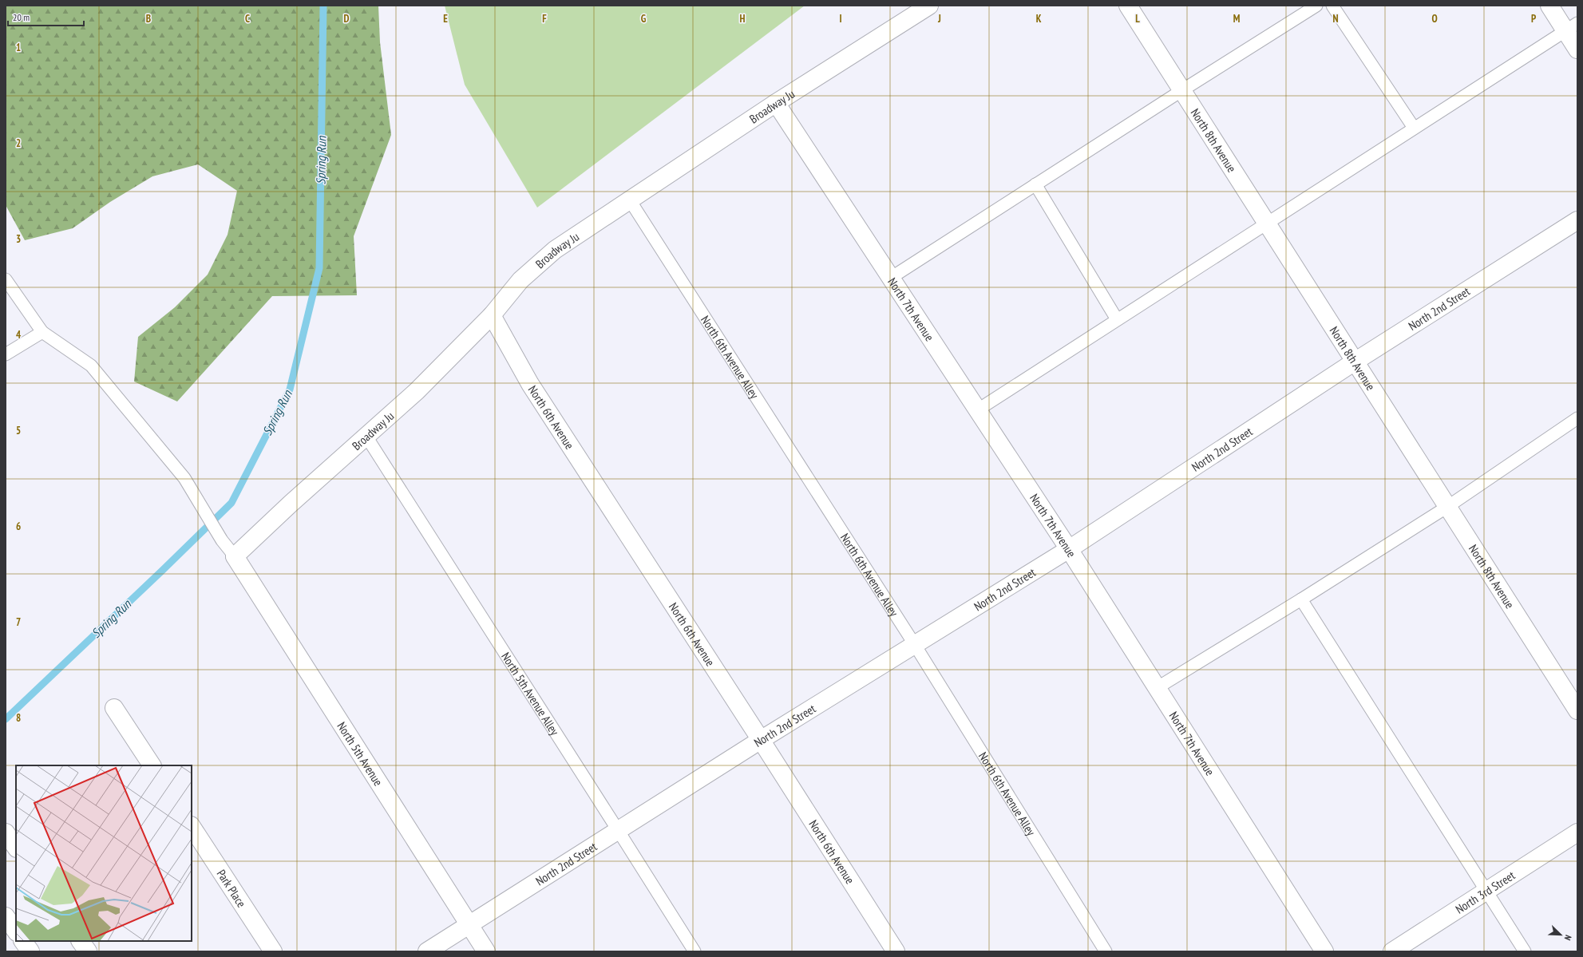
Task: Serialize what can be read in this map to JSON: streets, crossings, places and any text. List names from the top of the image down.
{
  "streets": {
    "street": [
      "Broadway Ju",
      "North 8th Avenue",
      "North 2nd Street",
      "North 7th Avenue",
      "North 6th Avenue",
      "North 5th Avenue",
      "Park Place",
      "North 3rd Street"
    ],
    "lane": ["North 6th Avenue Alley", "North 5th Avenue Alley"]
  },
  "crossings": [
    ["Broadway Ju", "North 7th Avenue"],
    ["Broadway Ju", "North 6th Avenue Alley"],
    ["Broadway Ju", "North 6th Avenue"],
    ["Broadway Ju", "North 5th Avenue Alley"],
    ["Broadway Ju", "North 5th Avenue"],
    ["North 8th Avenue", "North 2nd Street"],
    ["North 2nd Street", "North 7th Avenue"],
    ["North 2nd Street", "North 6th Avenue Alley"],
    ["North 2nd Street", "North 6th Avenue"],
    ["North 2nd Street", "North 5th Avenue Alley"],
    ["North 2nd Street", "North 5th Avenue"]
  ],
  "water": ["Spring Run"],
  "scale_bar": "20 m",
  "north": "bottom right",
  "grid": {
    "columns": [
      "B",
      "C",
      "D",
      "E",
      "F",
      "G",
      "H",
      "I",
      "J",
      "K",
      "L",
      "M",
      "N",
      "O",
      "P"
    ],
    "rows": [
      "1",
      "2",
      "3",
      "4",
      "5",
      "6",
      "7",
      "8"
    ]
  }
}
